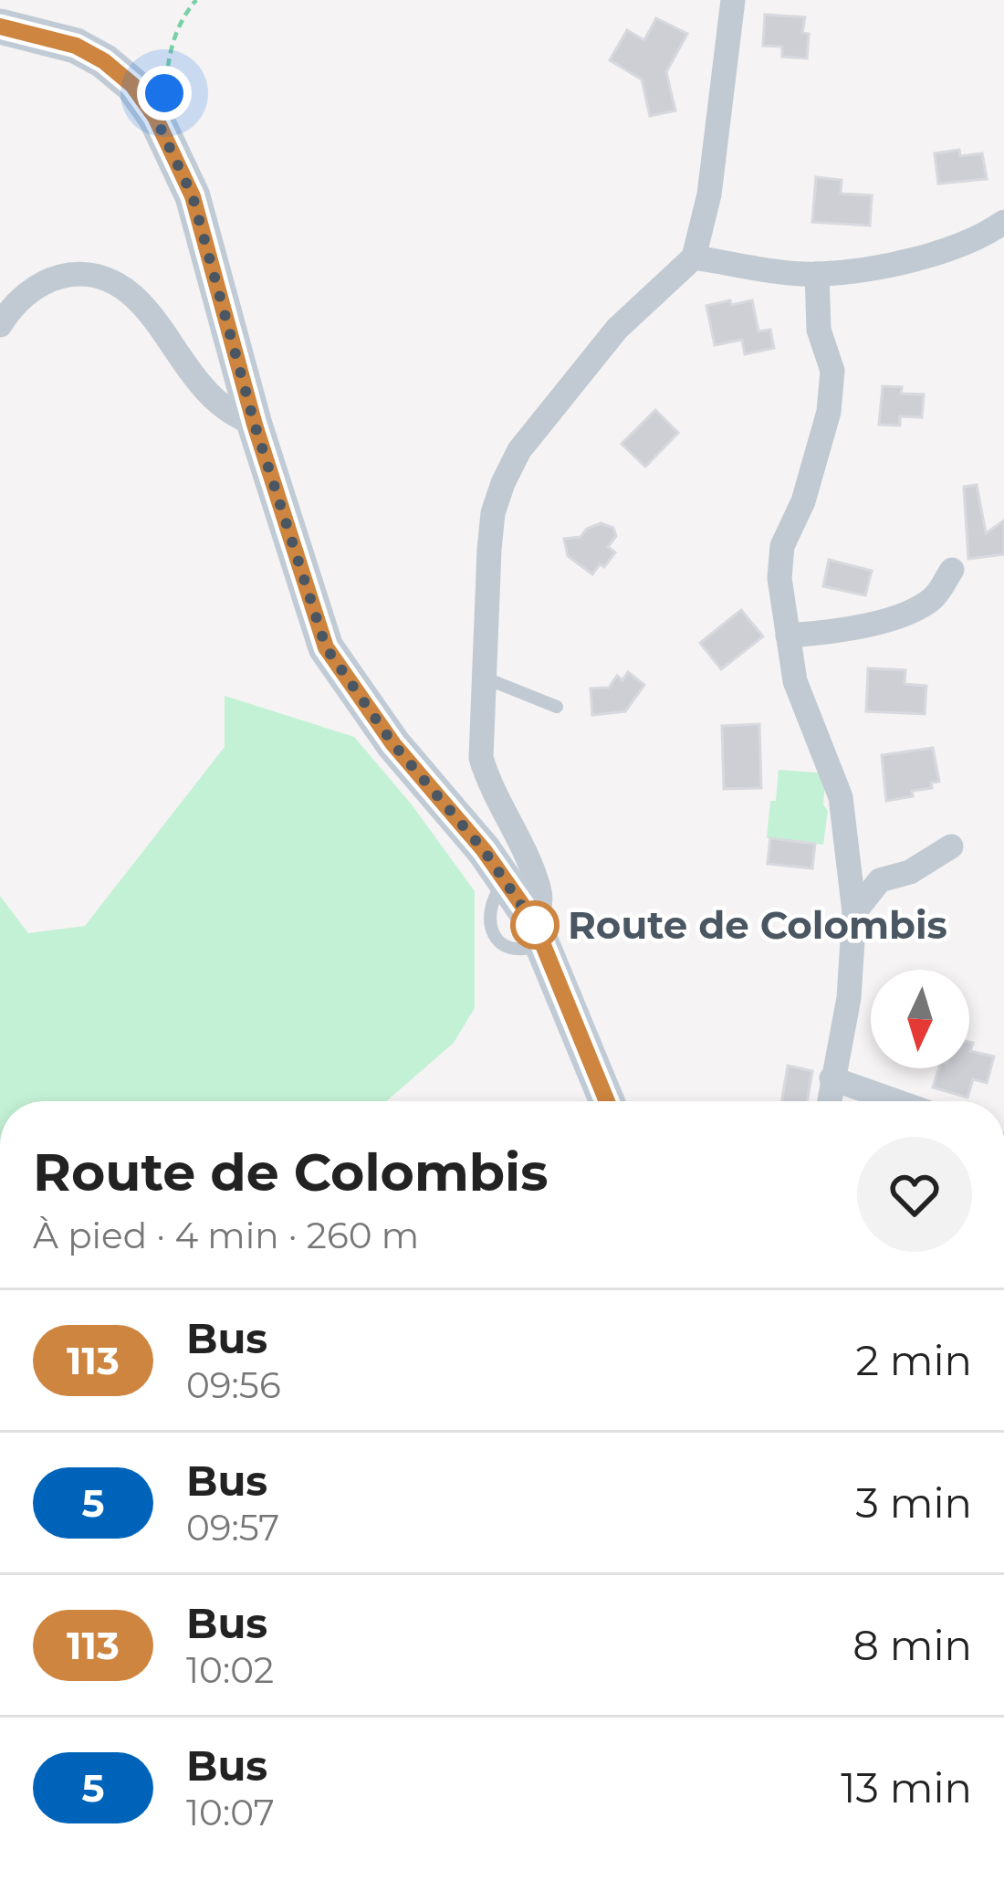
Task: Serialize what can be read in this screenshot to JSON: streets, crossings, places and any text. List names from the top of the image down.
{
  "places": ["Route de Colombis"],
  "lines": ["bus line 113"],
  "north": "bottom",
  "page": {
    "heading": ["Route de Colombis", "À pied · 4 min · 260 m"],
    "list": [
      {
        "mark": "113",
        "name": "Bus",
        "note": "09:56",
        "value": "2 min"
      },
      {
        "mark": "5",
        "name": "Bus",
        "note": "09:57",
        "value": "3 min"
      },
      {
        "mark": "113",
        "name": "Bus",
        "note": "10:02",
        "value": "8 min"
      },
      {
        "mark": "5",
        "name": "Bus",
        "note": "10:07",
        "value": "13 min"
      }
    ]
  }
}
